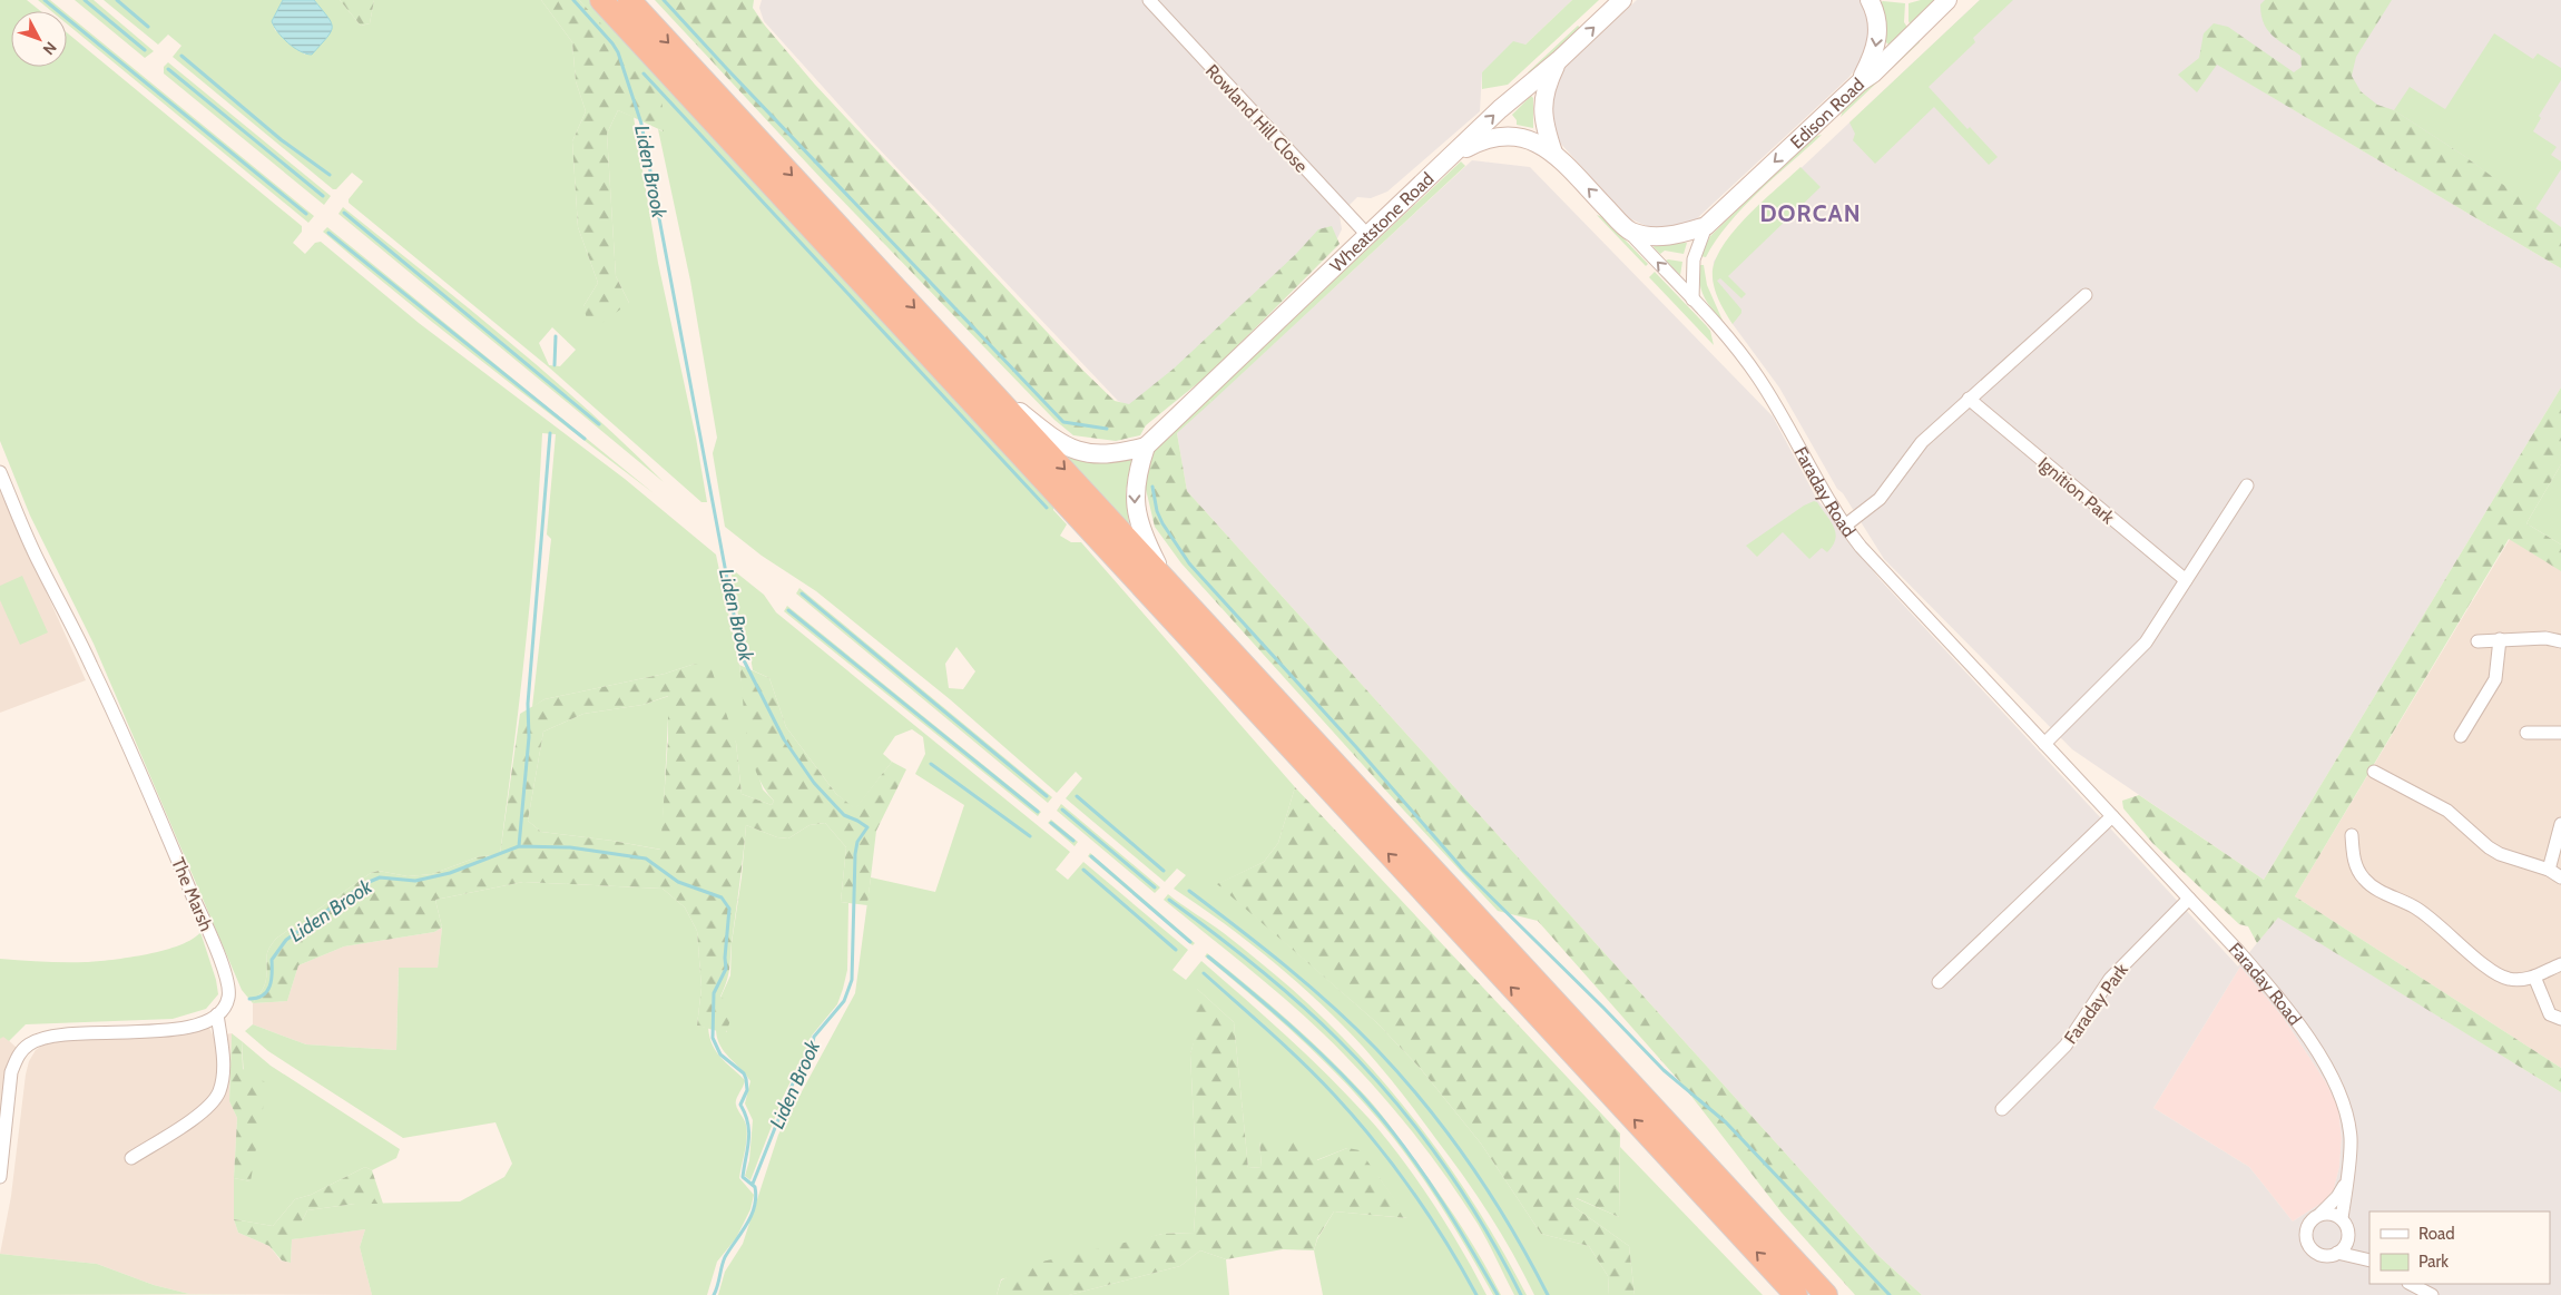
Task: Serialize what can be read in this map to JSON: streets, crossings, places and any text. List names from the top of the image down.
{
  "streets": {
    "main road": ["Edison Road", "Wheatstone Road", "Faraday Road"],
    "street": [
      "Rowland Hill Close",
      "Ignition Park",
      "The Marsh",
      "Faraday Park"
    ]
  },
  "crossings": [
    ["Edison Road", "Faraday Road"],
    ["Rowland Hill Close", "Wheatstone Road"],
    ["Wheatstone Road", "Faraday Road"],
    ["Faraday Road", "Faraday Park"]
  ],
  "one_way": ["Edison Road", "Wheatstone Road"],
  "districts": ["DORCAN"],
  "water": ["Liden Brook"],
  "legend": ["Road", "Park"],
  "north": "bottom right"
}
